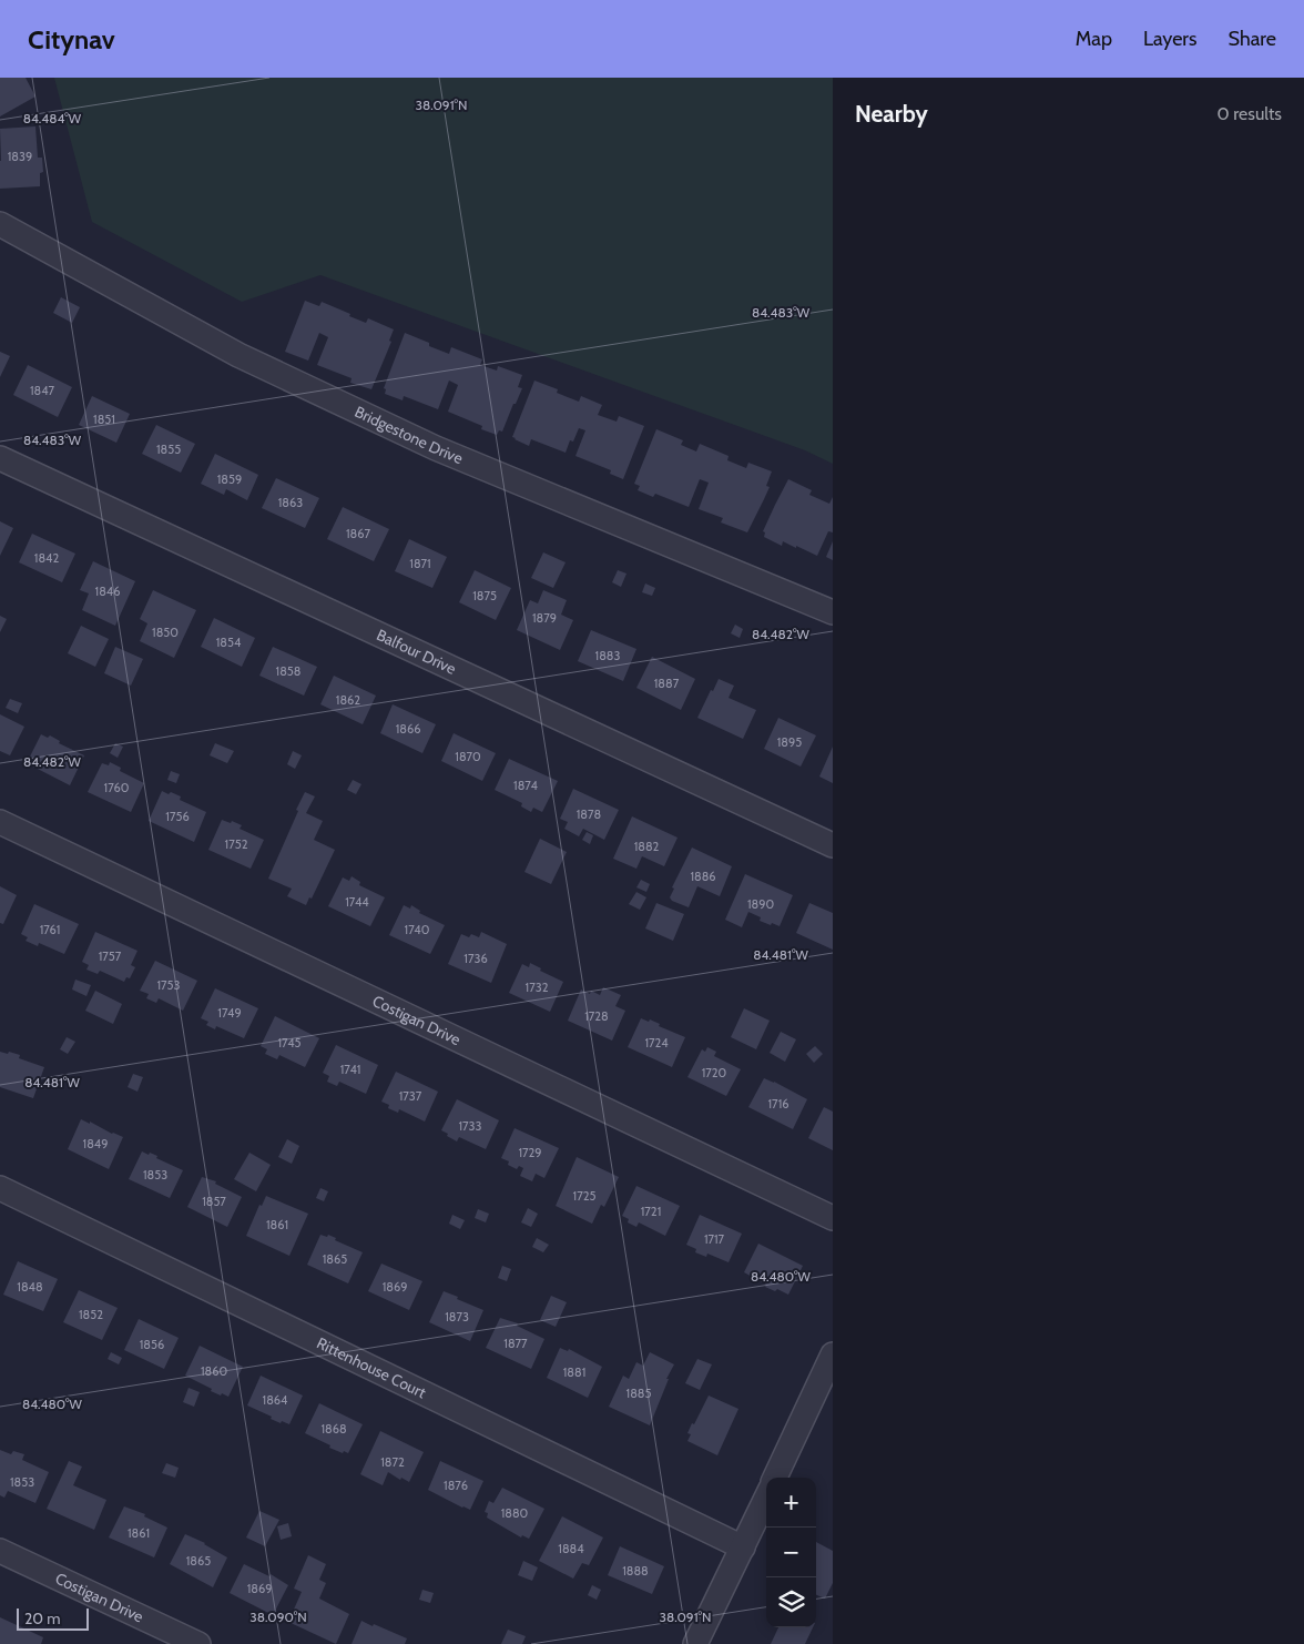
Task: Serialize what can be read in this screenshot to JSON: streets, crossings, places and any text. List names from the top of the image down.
{
  "streets": {
    "street": [
      "Bridgestone Drive",
      "Balfour Drive",
      "Costigan Drive",
      "Rittenhouse Court"
    ]
  },
  "house_numbers": [
    "1839",
    "1847",
    "1851",
    "1855",
    "1859",
    "1863",
    "1867",
    "1842",
    "1871",
    "1846",
    "1875",
    "1879",
    "1850",
    "1854",
    "1883",
    "1858",
    "1887",
    "1862",
    "1866",
    "1895",
    "1870",
    "1874",
    "1760",
    "1878",
    "1756",
    "1752",
    "1882",
    "1886",
    "1744",
    "1890",
    "1761",
    "1740",
    "1757",
    "1736",
    "1753",
    "1732",
    "1749",
    "1728",
    "1745",
    "1724",
    "1741",
    "1720",
    "1737",
    "1716",
    "1733",
    "1849",
    "1729",
    "1853",
    "1725",
    "1857",
    "1721",
    "1861",
    "1717",
    "1865",
    "1848",
    "1869",
    "1852",
    "1873",
    "1877",
    "1856",
    "1860",
    "1881",
    "1885",
    "1864",
    "1868",
    "1872",
    "1853",
    "1876",
    "1880",
    "1861",
    "1884",
    "1865",
    "1888",
    "1869"
  ],
  "scale_bar": "20 m",
  "page": {
    "header": "Citynav",
    "nav": ["Map", "Layers", "Share"],
    "heading": ["Nearby", "0 results"],
    "map_buttons": ["+", "−"],
    "scale": "20 m"
  },
  "coordinates": [
    "38.091°N",
    "84.484°W",
    "84.483°W",
    "84.482°W",
    "84.481°W",
    "84.480°W",
    "38.090°N"
  ]
}
